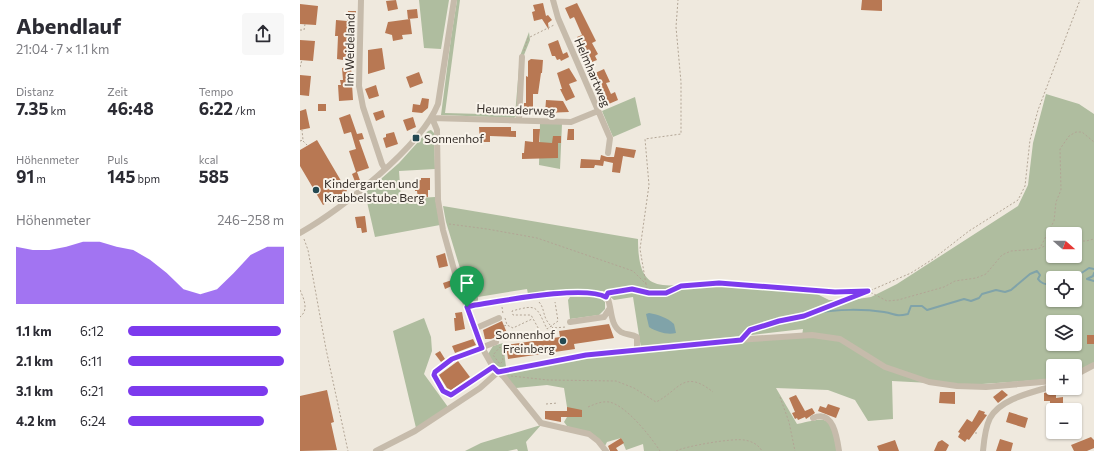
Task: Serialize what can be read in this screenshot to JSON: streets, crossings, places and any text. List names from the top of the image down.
{
  "streets": {
    "street": ["Im Weideland", "Helmhartweg", "Heumaderweg"]
  },
  "crossings": [
    ["Helmhartweg", "Heumaderweg"]
  ],
  "places": {
    "transit": ["Sonnenhof"],
    "other": ["Kindergarten und Krabbelstube Berg", "Sonnenhof Freinberg"]
  },
  "north": "right",
  "page": {
    "heading": ["Abendlauf", "21:04 · 7 × 1.1 km"],
    "stats": [
      ["Distanz", "7.35 km"],
      ["Zeit", "46:48"],
      ["Tempo", "6:22 /km"],
      ["Höhenmeter", "91 m"],
      ["Puls", "145 bpm"],
      ["kcal", "585"]
    ],
    "chart": ["Höhenmeter", "246–258 m"],
    "map_buttons": ["+", "−"],
    "list": [
      {
        "name": "1.1 km",
        "note": "6:12"
      },
      {
        "name": "2.1 km",
        "note": "6:11"
      },
      {
        "name": "3.1 km",
        "note": "6:21"
      },
      {
        "name": "4.2 km",
        "note": "6:24"
      }
    ]
  }
}
